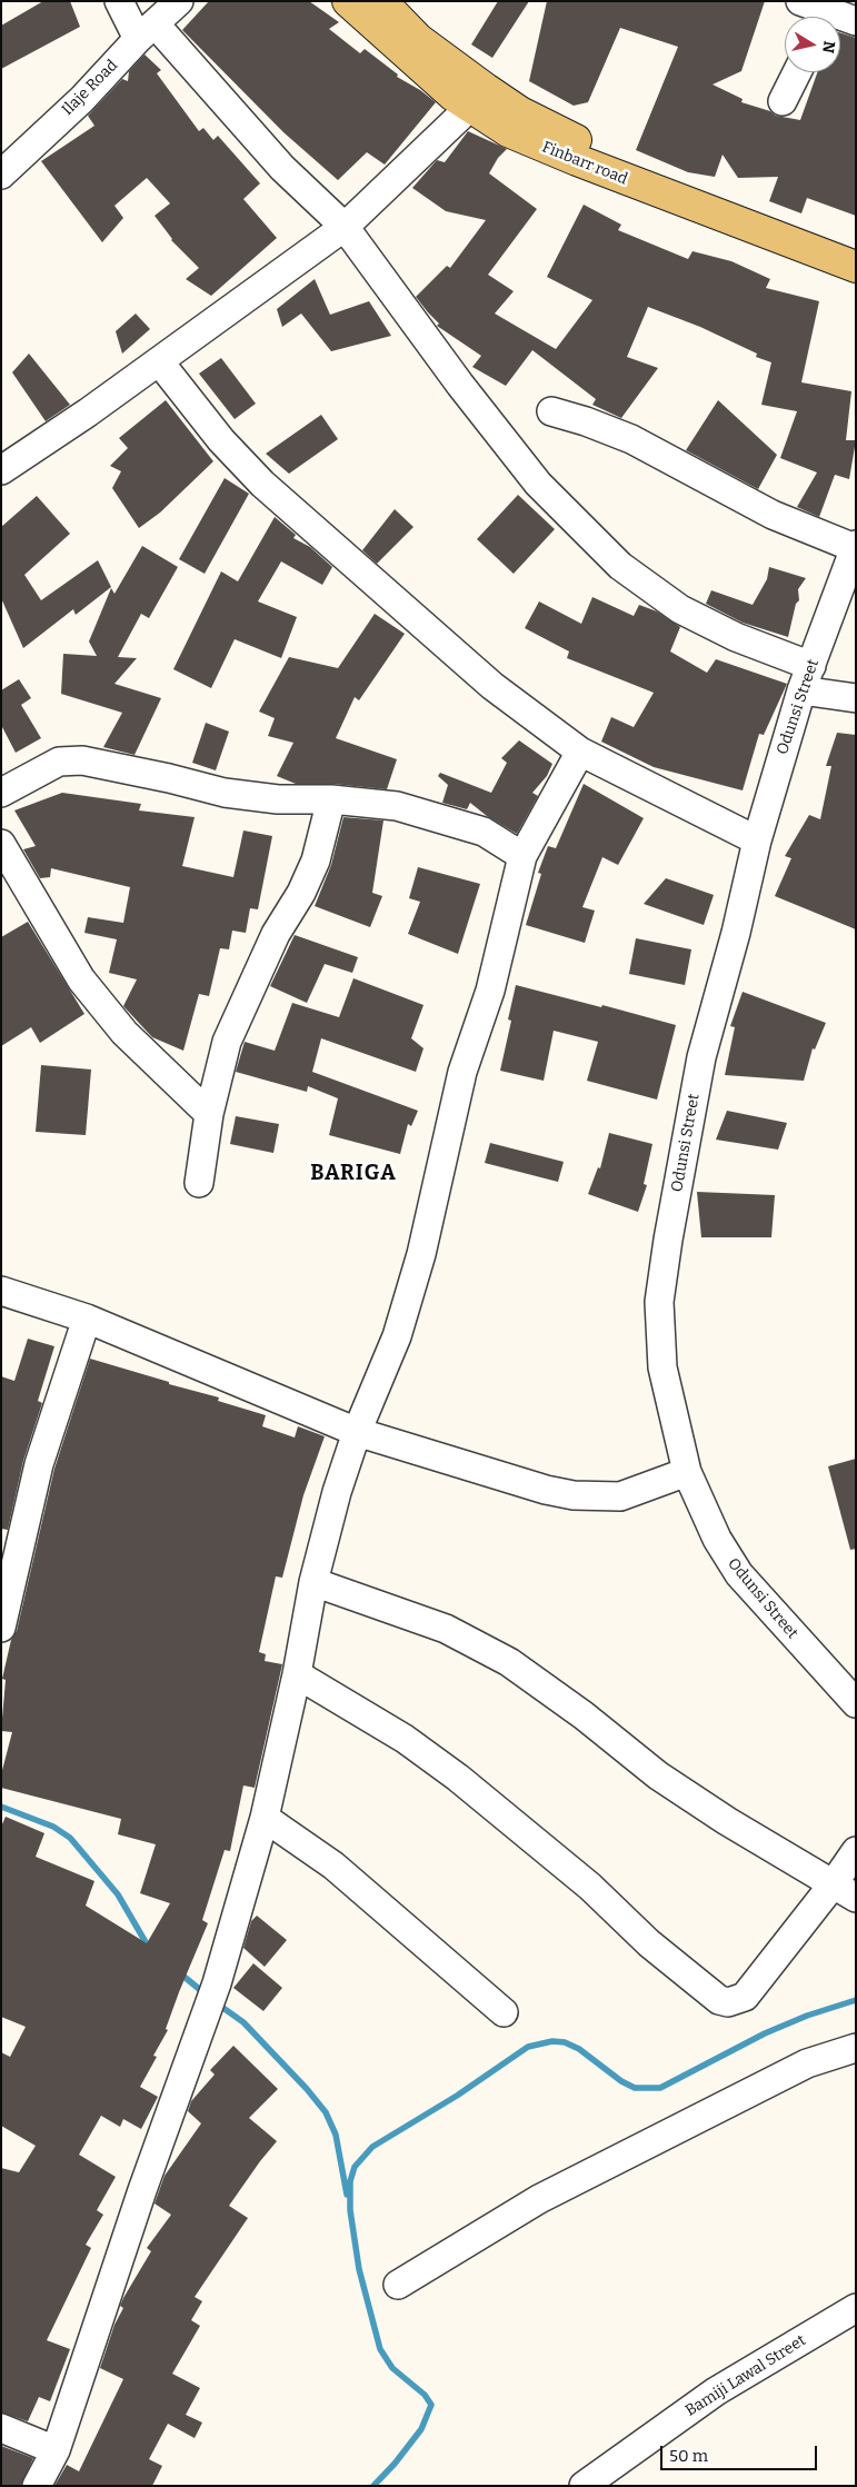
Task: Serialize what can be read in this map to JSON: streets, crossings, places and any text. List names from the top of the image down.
{
  "streets": {
    "main road": ["Finbarr road"],
    "street": ["Ilaje Road", "Odunsi Street", "Bamiji Lawal Street"]
  },
  "districts": ["BARIGA"],
  "scale_bar": "50 m",
  "north": "right"
}
